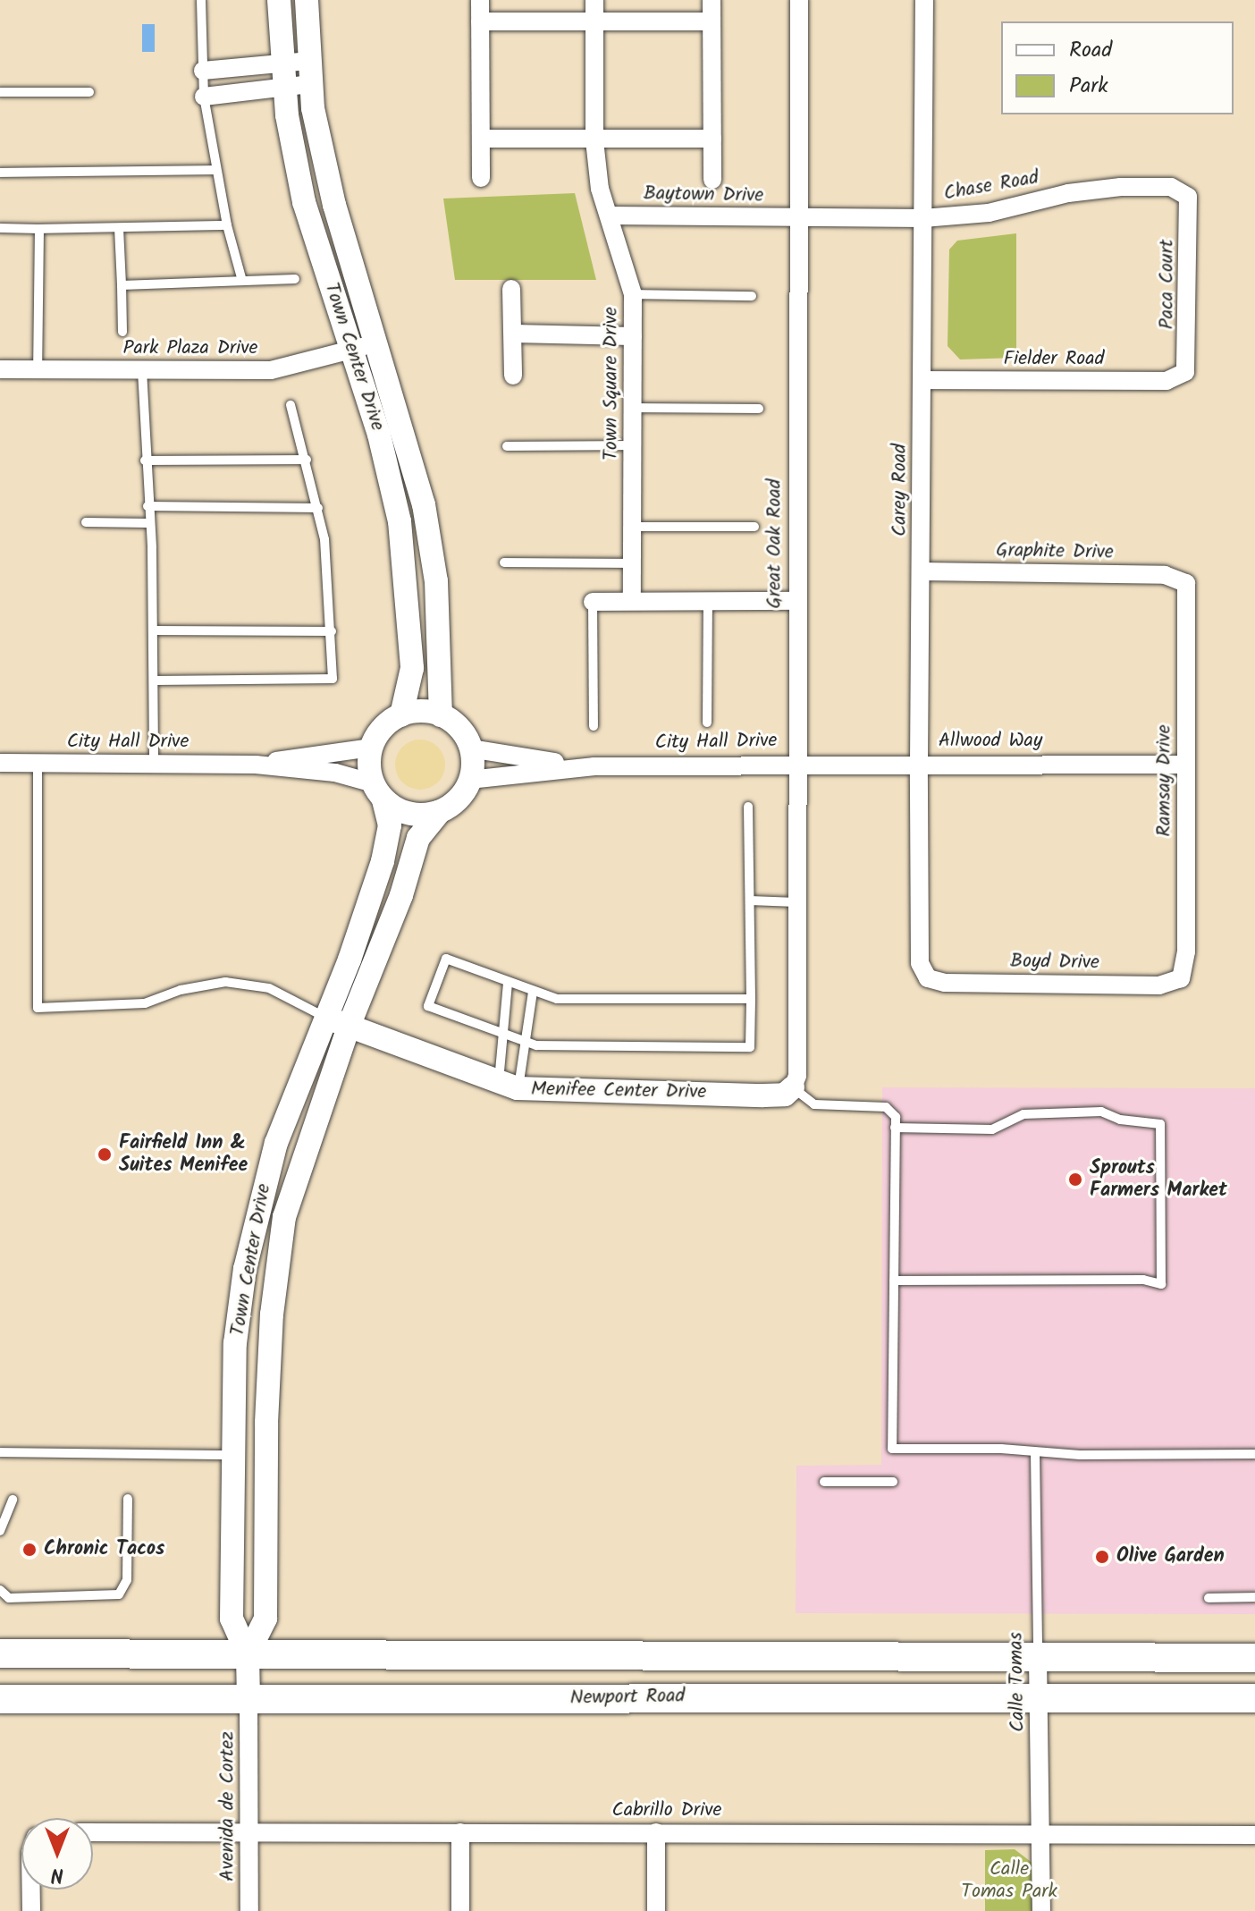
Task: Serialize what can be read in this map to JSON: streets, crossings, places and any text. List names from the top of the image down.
{
  "streets": {
    "main road": ["Newport Road"],
    "street": [
      "Chase Road",
      "Baytown Drive",
      "Paca Court",
      "Park Plaza Drive",
      "Town Center Drive",
      "Fielder Road",
      "Town Square Drive",
      "Carey Road",
      "Great Oak Road",
      "Graphite Drive",
      "Allwood Way",
      "City Hall Drive",
      "Ramsay Drive",
      "Boyd Drive",
      "Menifee Center Drive",
      "Calle Tomas",
      "Avenida de Cortez",
      "Cabrillo Drive"
    ]
  },
  "crossings": [
    ["Chase Road", "Baytown Drive"],
    ["Chase Road", "Paca Court"],
    ["Chase Road", "Carey Road"],
    ["Chase Road", "Great Oak Road"],
    ["Baytown Drive", "Town Square Drive"],
    ["Baytown Drive", "Great Oak Road"],
    ["Paca Court", "Fielder Road"],
    ["Park Plaza Drive", "Town Center Drive"],
    ["Town Center Drive", "City Hall Drive"],
    ["Town Center Drive", "Menifee Center Drive"],
    ["Town Center Drive", "Newport Road"],
    ["Town Center Drive", "Avenida de Cortez"],
    ["Fielder Road", "Carey Road"],
    ["Carey Road", "Graphite Drive"],
    ["Carey Road", "Allwood Way"],
    ["Carey Road", "Boyd Drive"],
    ["Great Oak Road", "Allwood Way"],
    ["Great Oak Road", "City Hall Drive"],
    ["Great Oak Road", "Menifee Center Drive"],
    ["Graphite Drive", "Ramsay Drive"],
    ["Allwood Way", "City Hall Drive"],
    ["Allwood Way", "Ramsay Drive"],
    ["Ramsay Drive", "Boyd Drive"],
    ["Calle Tomas", "Newport Road"],
    ["Calle Tomas", "Cabrillo Drive"],
    ["Newport Road", "Avenida de Cortez"],
    ["Avenida de Cortez", "Cabrillo Drive"]
  ],
  "parks": ["Calle Tomas Park"],
  "places": [
    "Fairfield Inn & Suites Menifee",
    "Sprouts Farmers Market",
    "Chronic Tacos",
    "Olive Garden"
  ],
  "legend": ["Road", "Park"],
  "north": "bottom"
}
